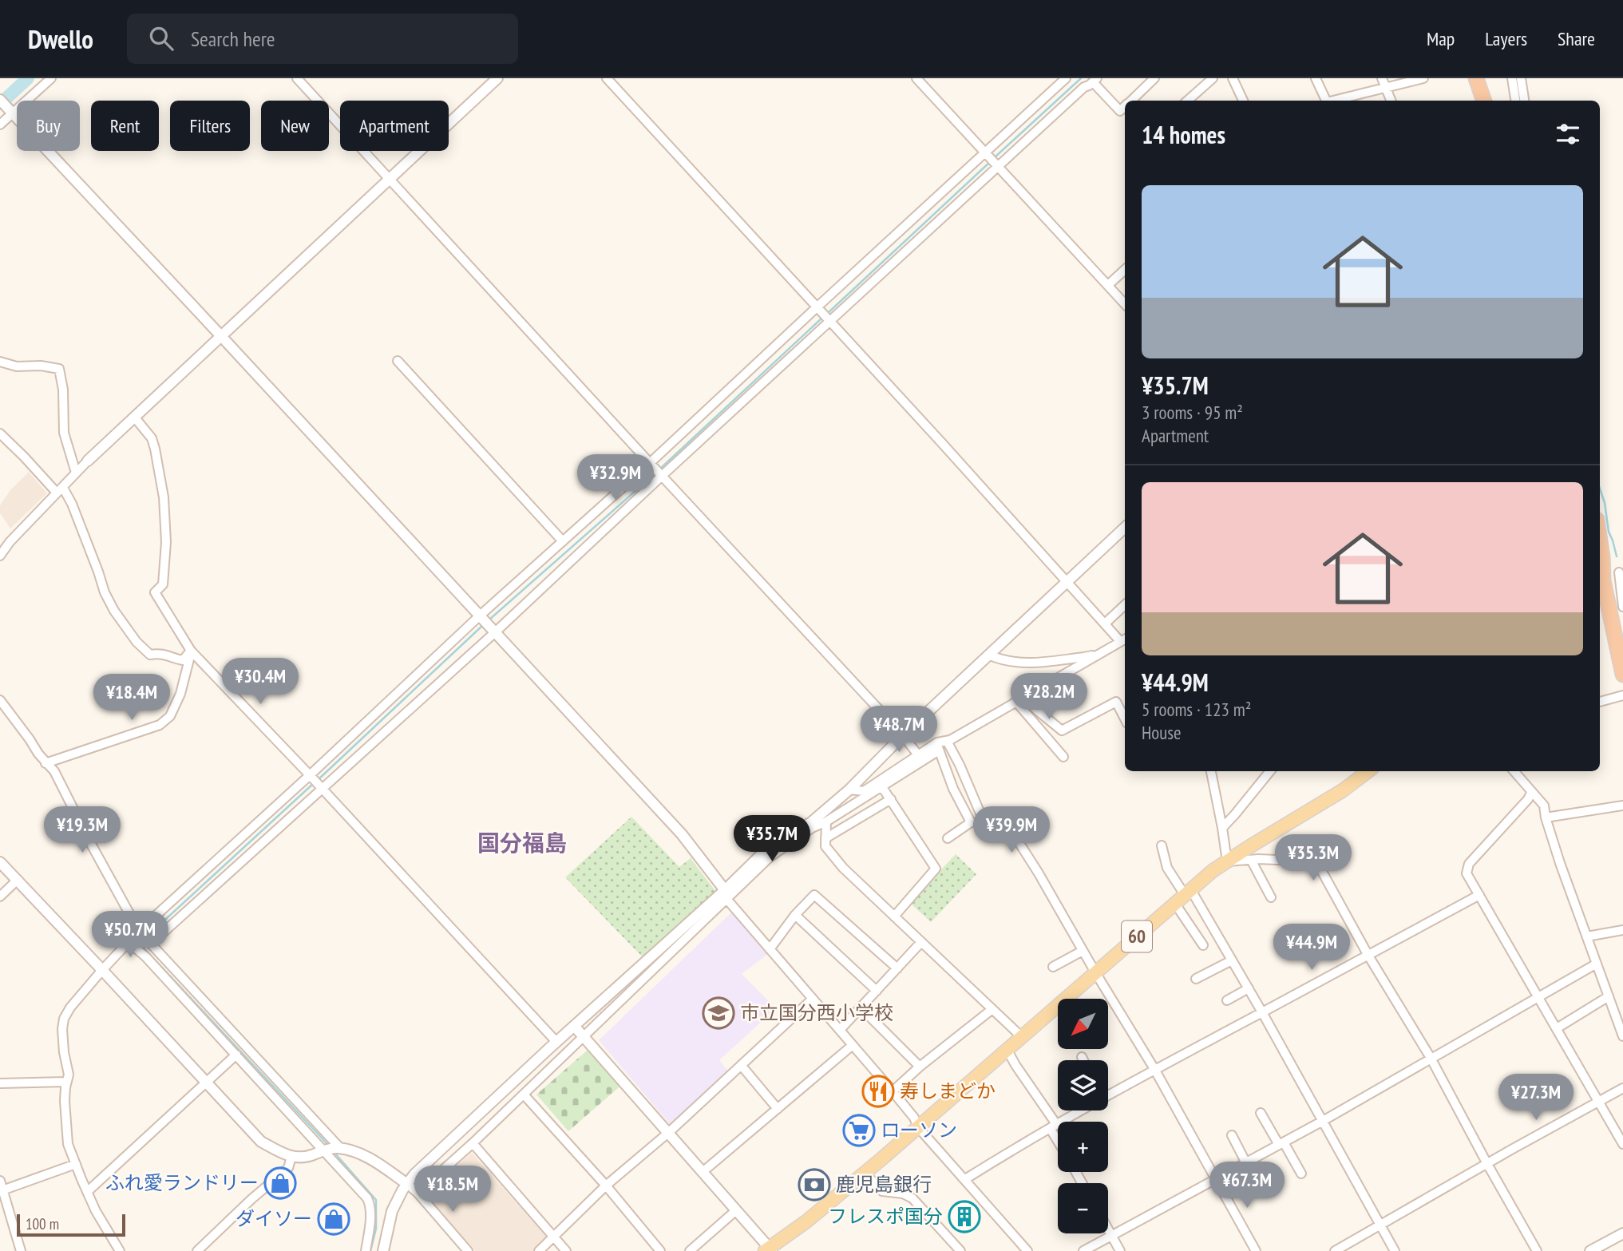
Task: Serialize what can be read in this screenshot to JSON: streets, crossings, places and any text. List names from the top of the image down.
{
  "streets": {
    "main road": ["60"]
  },
  "districts": ["国分福島"],
  "places": {
    "school or university": ["市立国分西小学校"],
    "restaurant": ["寿しまどか"],
    "supermarket": ["ローソン"],
    "shop": ["ふれ愛ランドリー", "ダイソー"],
    "bank": ["鹿児島銀行"],
    "building": ["フレスポ国分"]
  },
  "scale_bar": "100 m",
  "north": "bottom left",
  "page": {
    "header": "Dwello",
    "search": "Search here",
    "nav": ["Map", "Layers", "Share"],
    "chip": [
      "Buy",
      "Rent",
      "Filters",
      "New",
      "Apartment"
    ],
    "heading": "14 homes",
    "list": [
      {
        "name": "¥35.7M",
        "note": "3 rooms · 95 m² · Apartment"
      },
      {
        "name": "¥44.9M",
        "note": "5 rooms · 123 m² · House"
      }
    ],
    "price": [
      "¥32.9M",
      "¥30.4M",
      "¥28.2M",
      "¥18.4M",
      "¥48.7M",
      "¥19.3M",
      "¥39.9M",
      "¥35.7M",
      "¥35.3M",
      "¥50.7M",
      "¥44.9M",
      "¥27.3M",
      "¥67.3M",
      "¥18.5M"
    ],
    "map_buttons": ["+", "−"],
    "scale": "100 m"
  }
}
